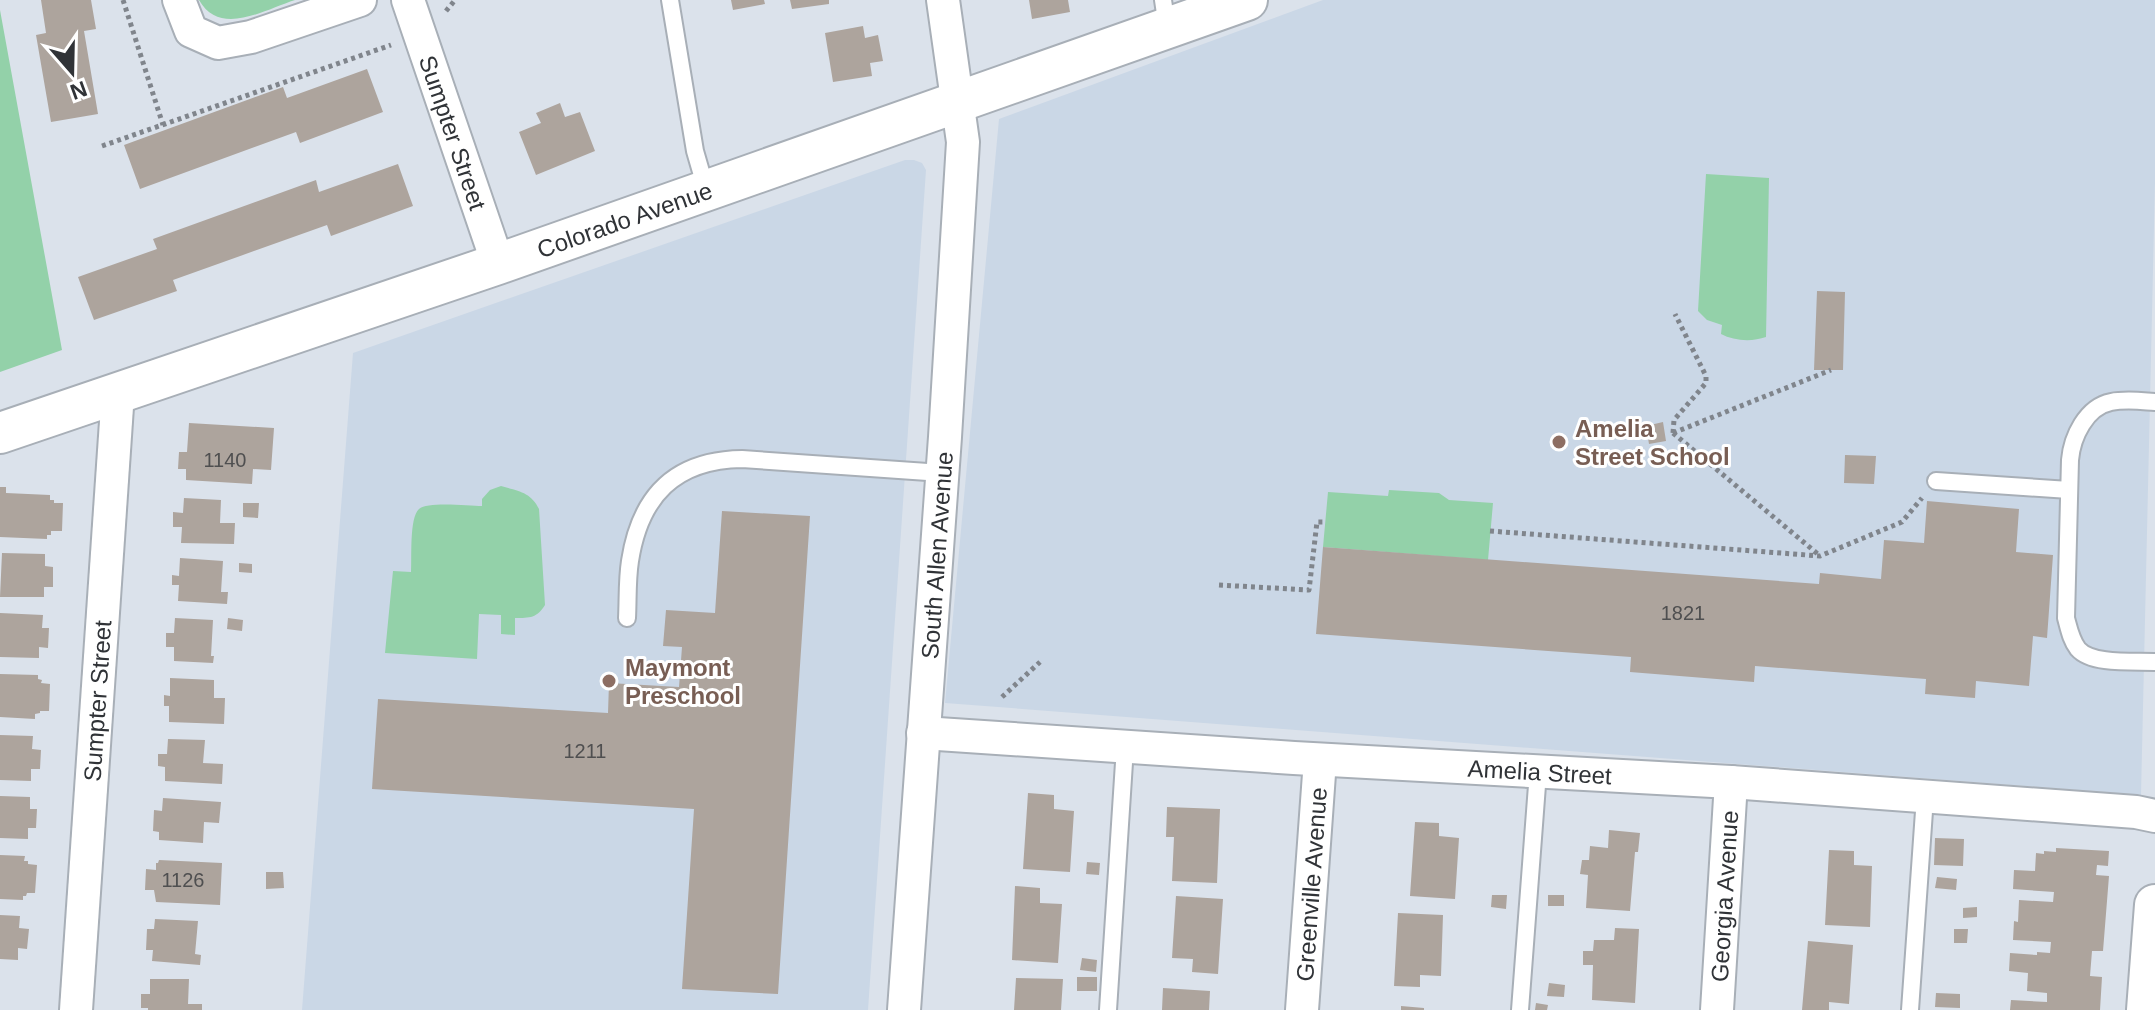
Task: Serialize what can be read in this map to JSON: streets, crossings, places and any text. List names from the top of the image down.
{
  "streets": {
    "street": [
      "Sumpter Street",
      "Colorado Avenue",
      "South Allen Avenue",
      "Amelia Street",
      "Greenville Avenue",
      "Georgia Avenue"
    ]
  },
  "crossings": [
    ["Sumpter Street", "Colorado Avenue"],
    ["Colorado Avenue", "South Allen Avenue"],
    ["South Allen Avenue", "Amelia Street"],
    ["Amelia Street", "Greenville Avenue"],
    ["Amelia Street", "Georgia Avenue"]
  ],
  "places": ["Amelia Street School", "Maymont Preschool"],
  "house_numbers": [
    "1140",
    "1821",
    "1211",
    "1126"
  ],
  "north": "bottom"
}
